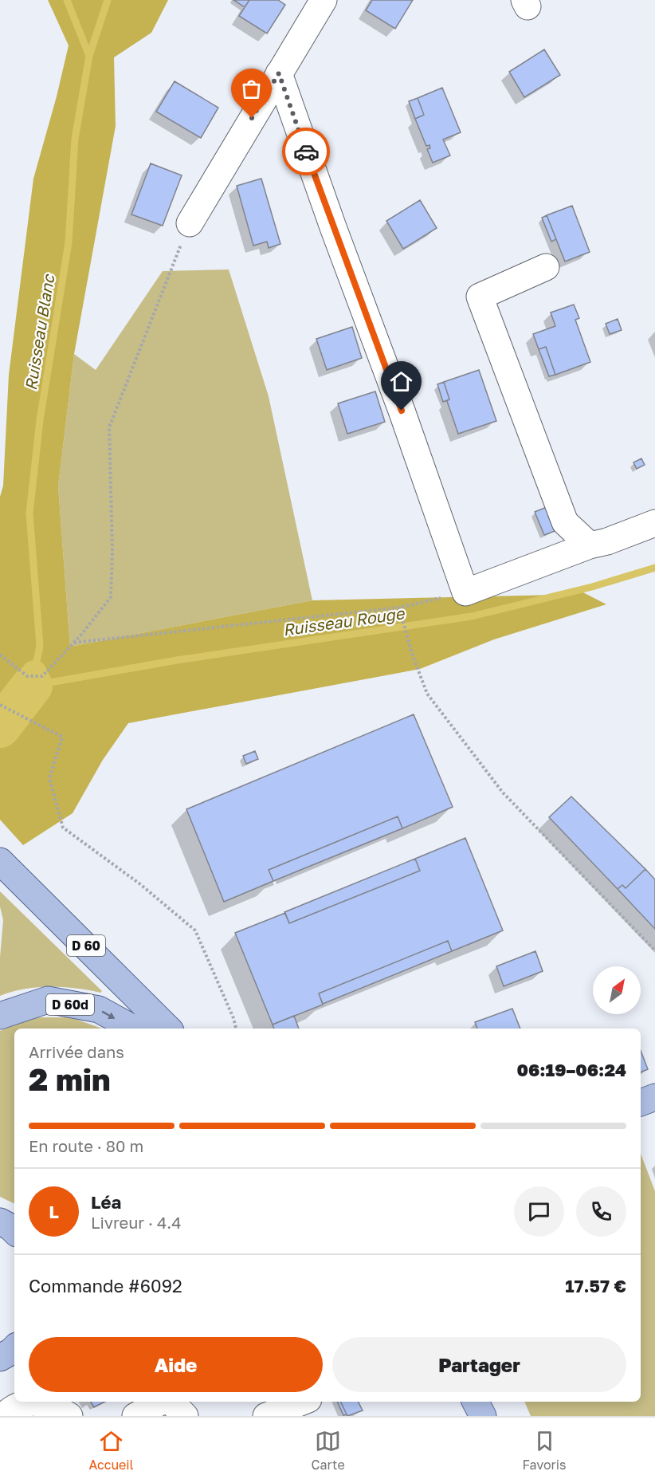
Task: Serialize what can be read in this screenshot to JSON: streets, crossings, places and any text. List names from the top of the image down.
{
  "streets": {
    "main road": ["D 60", "D 60d"]
  },
  "water": ["Ruisseau Blanc", "Ruisseau Rouge"],
  "north": "top right",
  "page": {
    "heading": ["2 min", "Arrivée dans", "06:19–06:24"],
    "panel": [
      "Léa",
      "Livreur · 4.4",
      "Commande #6092",
      "17.57 €"
    ],
    "bar": "En route · 80 m",
    "round": "L",
    "buttons": ["Aide", "Partager"],
    "tabs": ["Accueil", "Carte", "Favoris"]
  }
}
